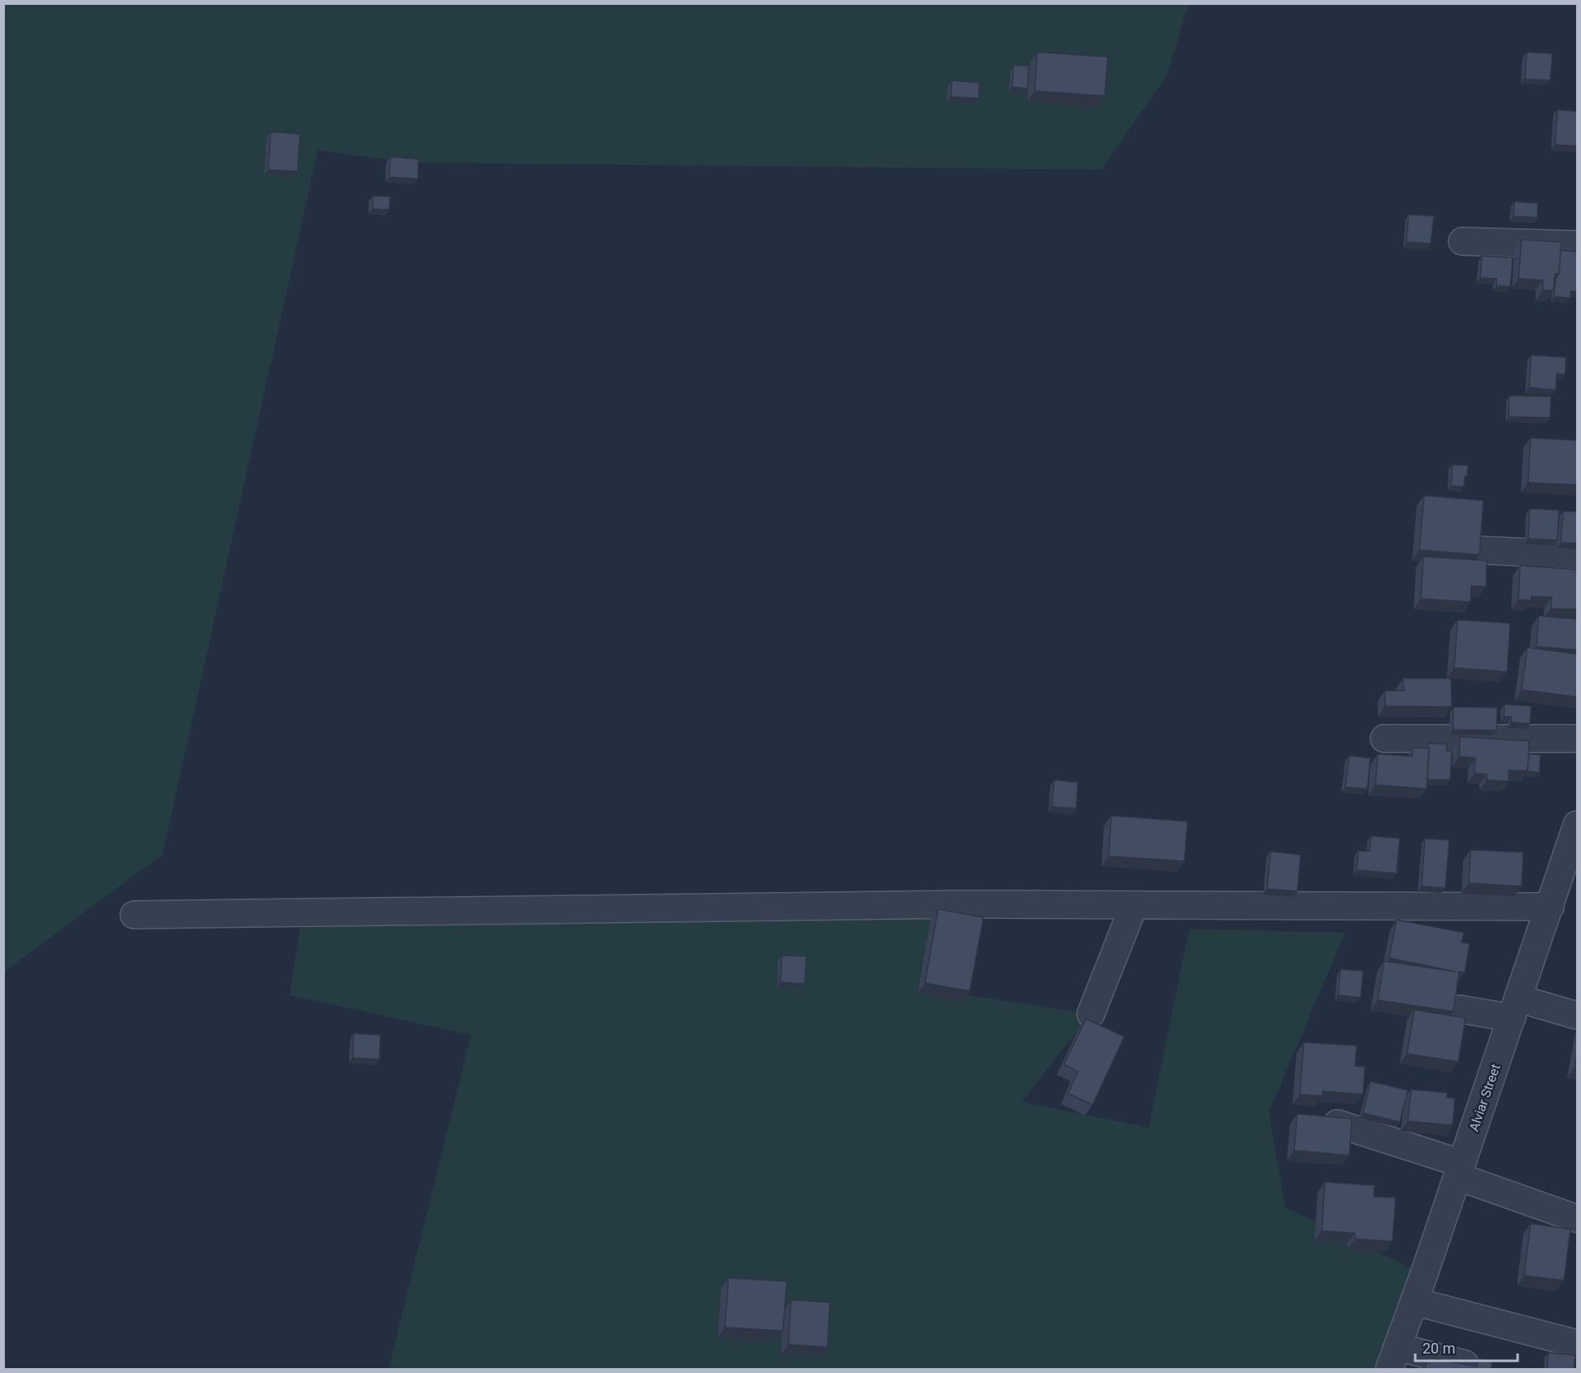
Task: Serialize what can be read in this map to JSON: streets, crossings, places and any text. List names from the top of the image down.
{
  "streets": {
    "street": ["Alviar Street"]
  },
  "scale_bar": "20 m"
}
